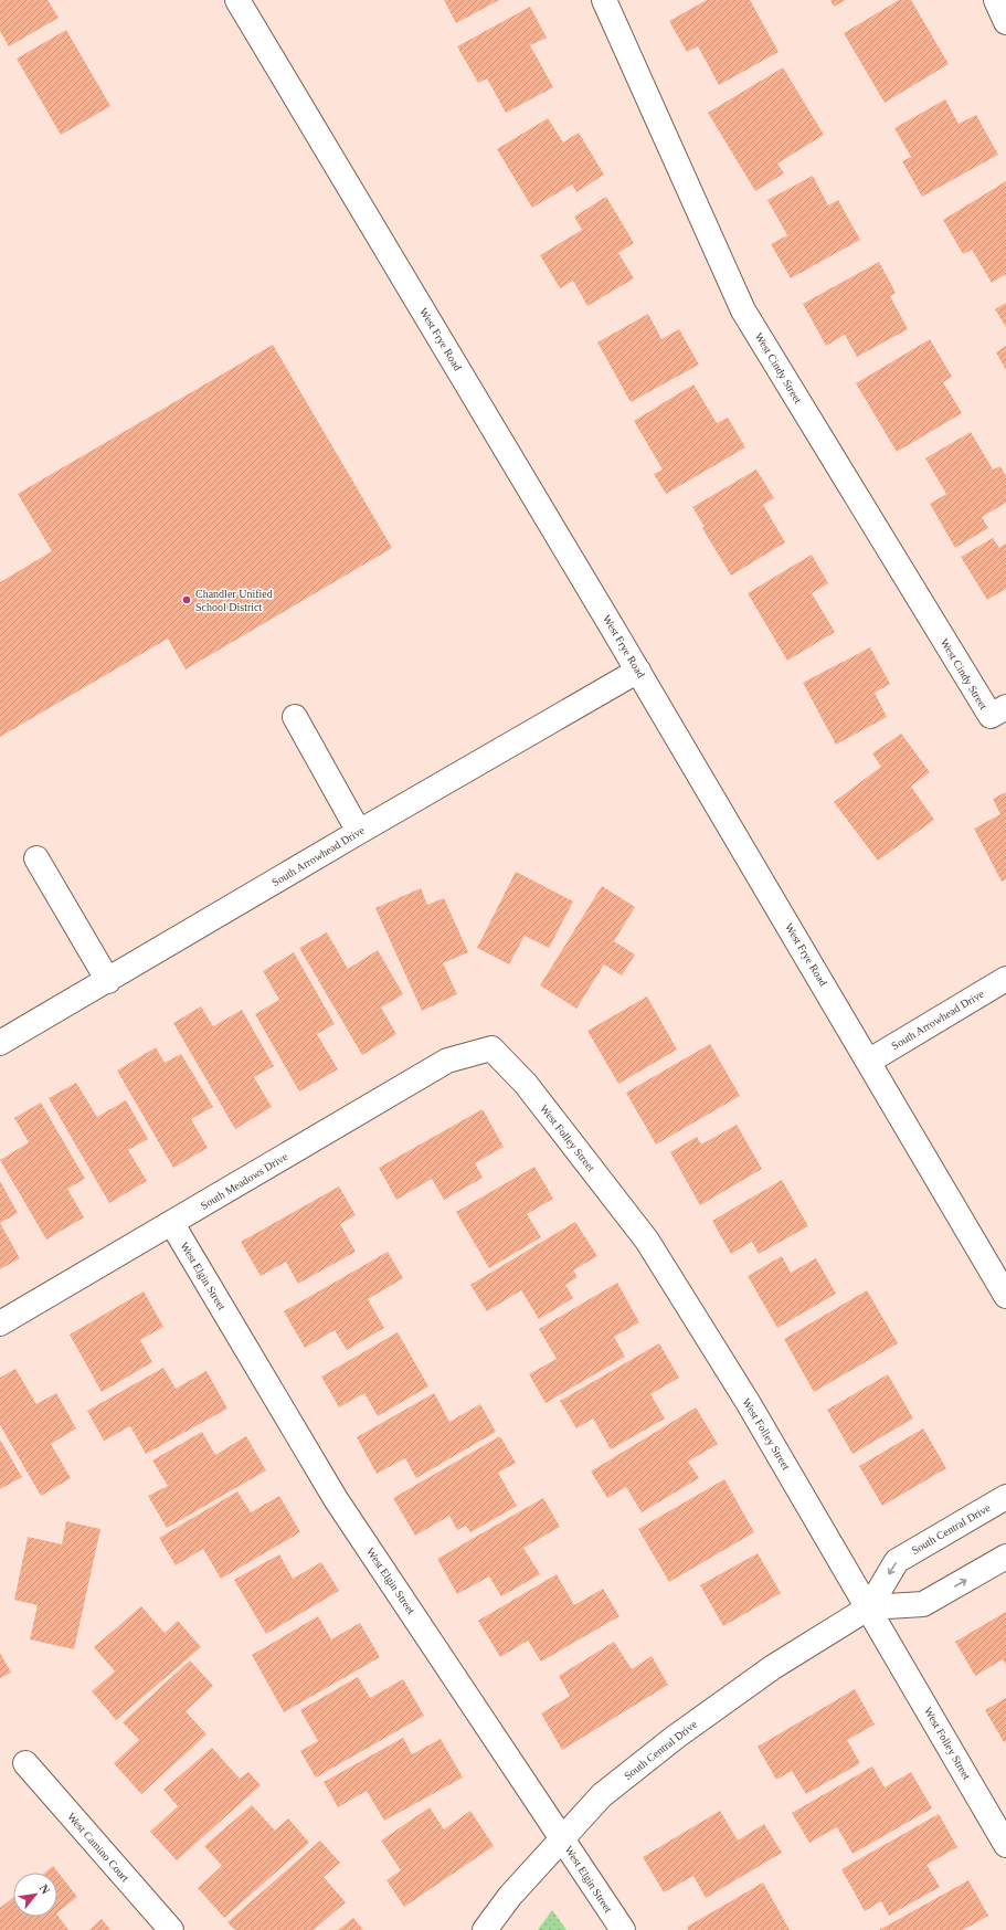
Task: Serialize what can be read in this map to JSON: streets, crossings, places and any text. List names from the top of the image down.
{
  "streets": {
    "street": [
      "West Frye Road",
      "West Cindy Street",
      "South Arrowhead Drive",
      "West Folley Street",
      "South Meadows Drive",
      "West Elgin Street",
      "South Central Drive",
      "West Camino Court"
    ]
  },
  "crossings": [
    ["West Frye Road", "South Arrowhead Drive"],
    ["West Folley Street", "South Meadows Drive"],
    ["West Folley Street", "South Central Drive"],
    ["South Meadows Drive", "West Elgin Street"],
    ["West Elgin Street", "South Central Drive"]
  ],
  "places": ["Chandler Unified School District"],
  "north": "top right"
}
